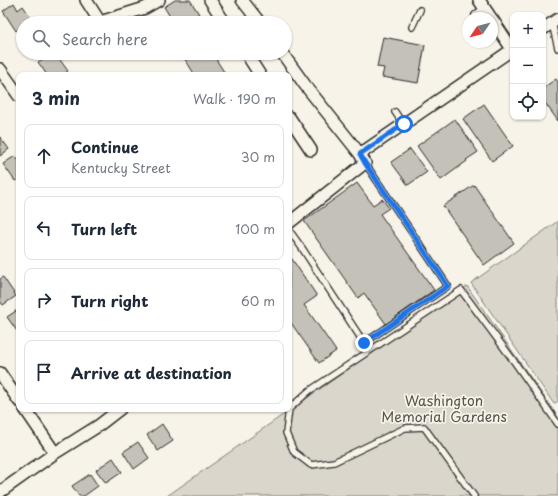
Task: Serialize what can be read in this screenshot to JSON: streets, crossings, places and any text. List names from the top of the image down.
{
  "parks": ["Washington Memorial Gardens"],
  "north": "bottom left",
  "page": {
    "map_buttons": ["+", "−"],
    "search": "Search here",
    "heading": ["3 min", "Walk · 190 m"],
    "list": [
      ["Continue", "Kentucky Street", "30 m"],
      ["Turn left", "100 m"],
      ["Turn right", "60 m"],
      "Arrive at destination"
    ]
  }
}
